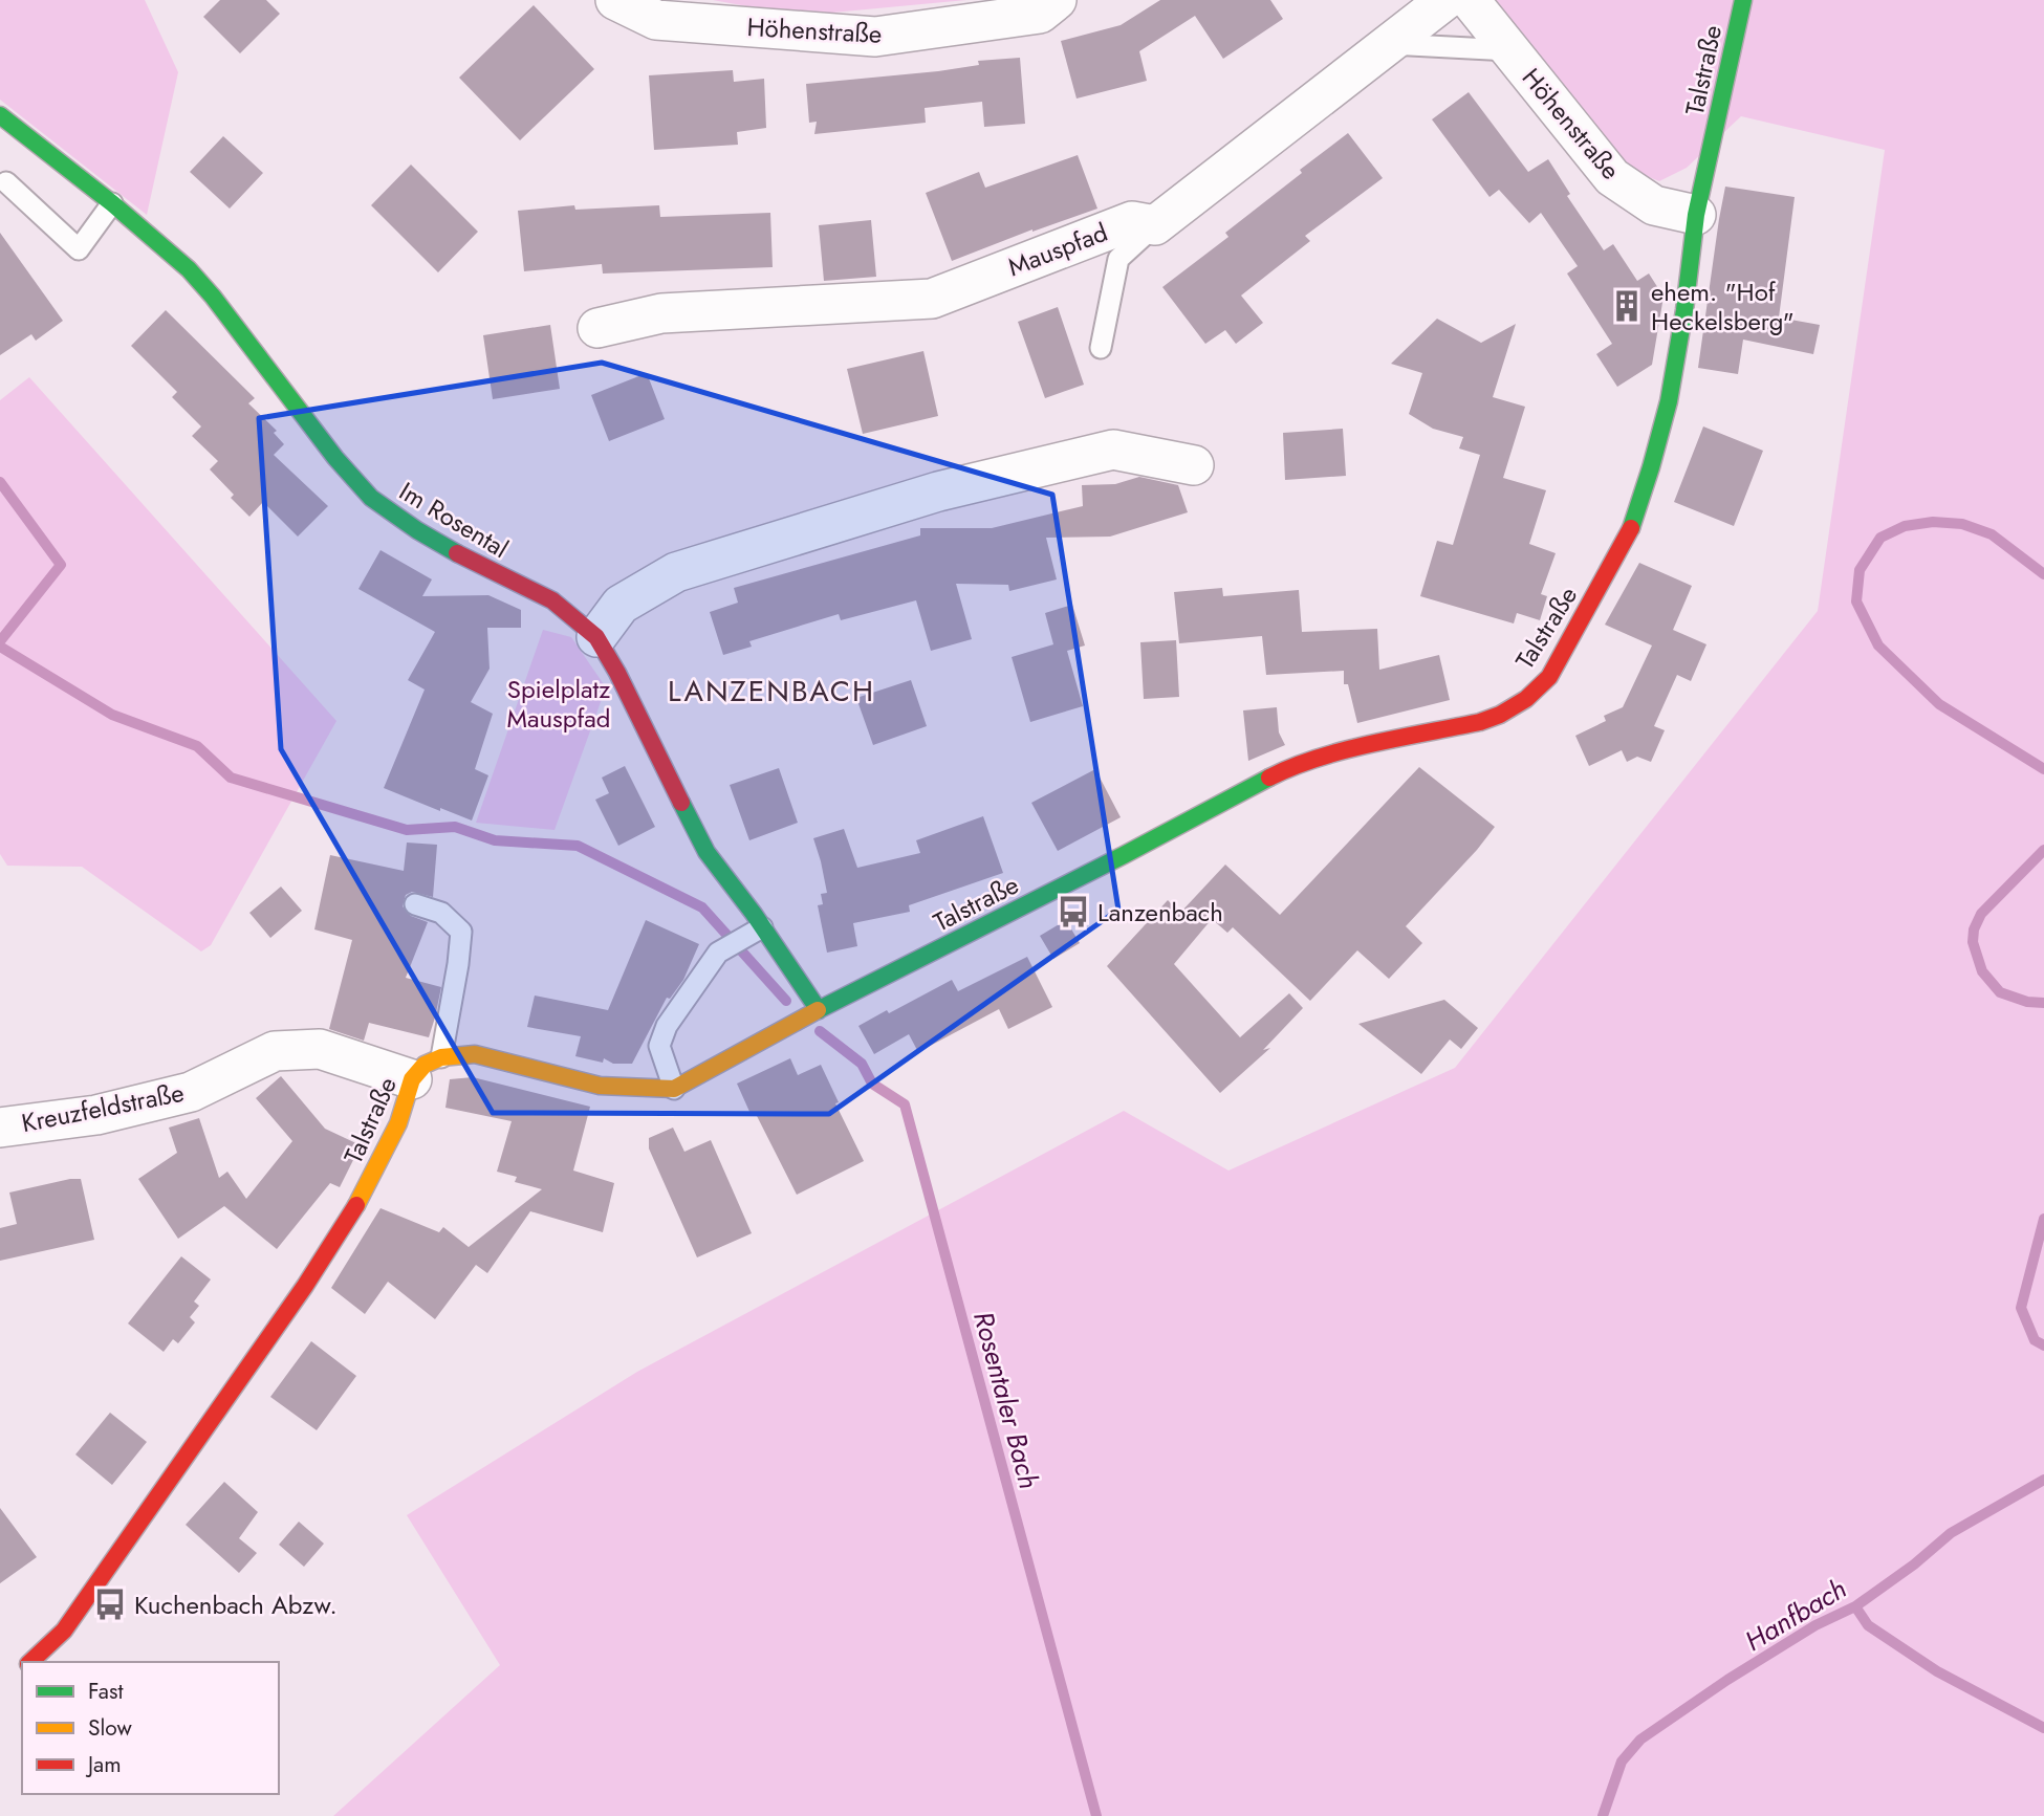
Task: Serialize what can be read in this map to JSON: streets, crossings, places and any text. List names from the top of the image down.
{
  "streets": {
    "main road": ["Talstraße", "Im Rosental"],
    "street": ["Höhenstraße", "Mauspfad", "Kreuzfeldstraße"]
  },
  "crossings": [
    ["Höhenstraße", "Talstraße"],
    ["Talstraße", "Im Rosental"],
    ["Talstraße", "Kreuzfeldstraße"]
  ],
  "districts": ["LANZENBACH"],
  "water": ["Rosentaler Bach", "Hanfbach"],
  "parks": ["Spielplatz Mauspfad"],
  "places": {
    "building": ["ehem. \"Hof Heckelsberg\""],
    "bus stop": ["Lanzenbach", "Kuchenbach Abzw."]
  },
  "legend": ["Fast", "Slow", "Jam"]
}
